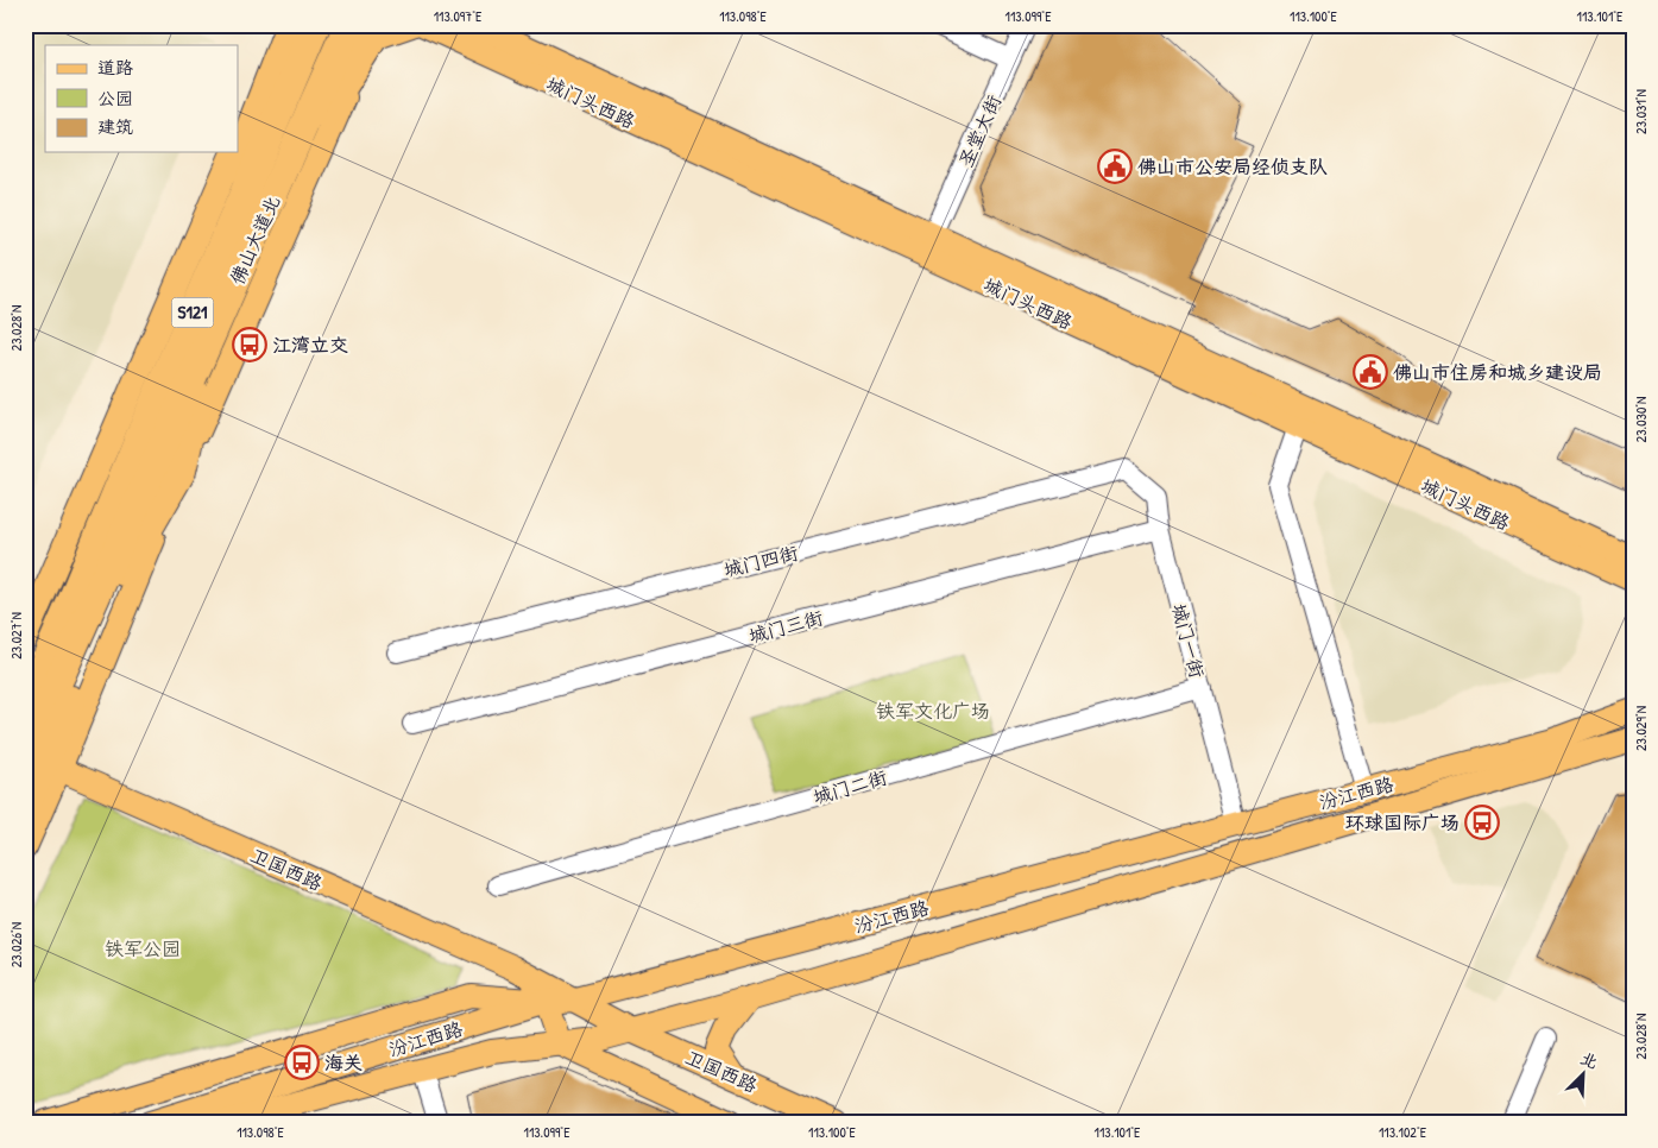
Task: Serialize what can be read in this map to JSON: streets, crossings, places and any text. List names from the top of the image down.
{
  "streets": {
    "highway": ["佛山大道北", "S121"],
    "main road": ["城门头西路", "汾江西路", "卫国西路"],
    "street": [
      "圣堂大街",
      "城门四街",
      "城门三街",
      "城门一街",
      "城门二街"
    ]
  },
  "crossings": [
    ["城门头西路", "圣堂大街"],
    ["佛山大道北", "S121"],
    ["城门四街", "城门一街"],
    ["城门三街", "城门一街"],
    ["城门一街", "城门二街"],
    ["城门一街", "汾江西路"],
    ["汾江西路", "卫国西路"]
  ],
  "parks": ["铁军文化广场", "铁军公园"],
  "places": {
    "public building": ["佛山市公安局经侦支队", "佛山市住房和城乡建设局"],
    "bus stop": ["江湾立交", "环球国际广场", "海关"]
  },
  "legend": ["道路", "公园", "建筑"],
  "north": "top right",
  "coordinates": [
    "113.097°E",
    "113.098°E",
    "113.099°E",
    "113.100°E",
    "113.101°E",
    "23.031°N",
    "23.028°N",
    "23.030°N",
    "23.027°N",
    "23.029°N",
    "23.026°N",
    "113.102°E"
  ]
}
